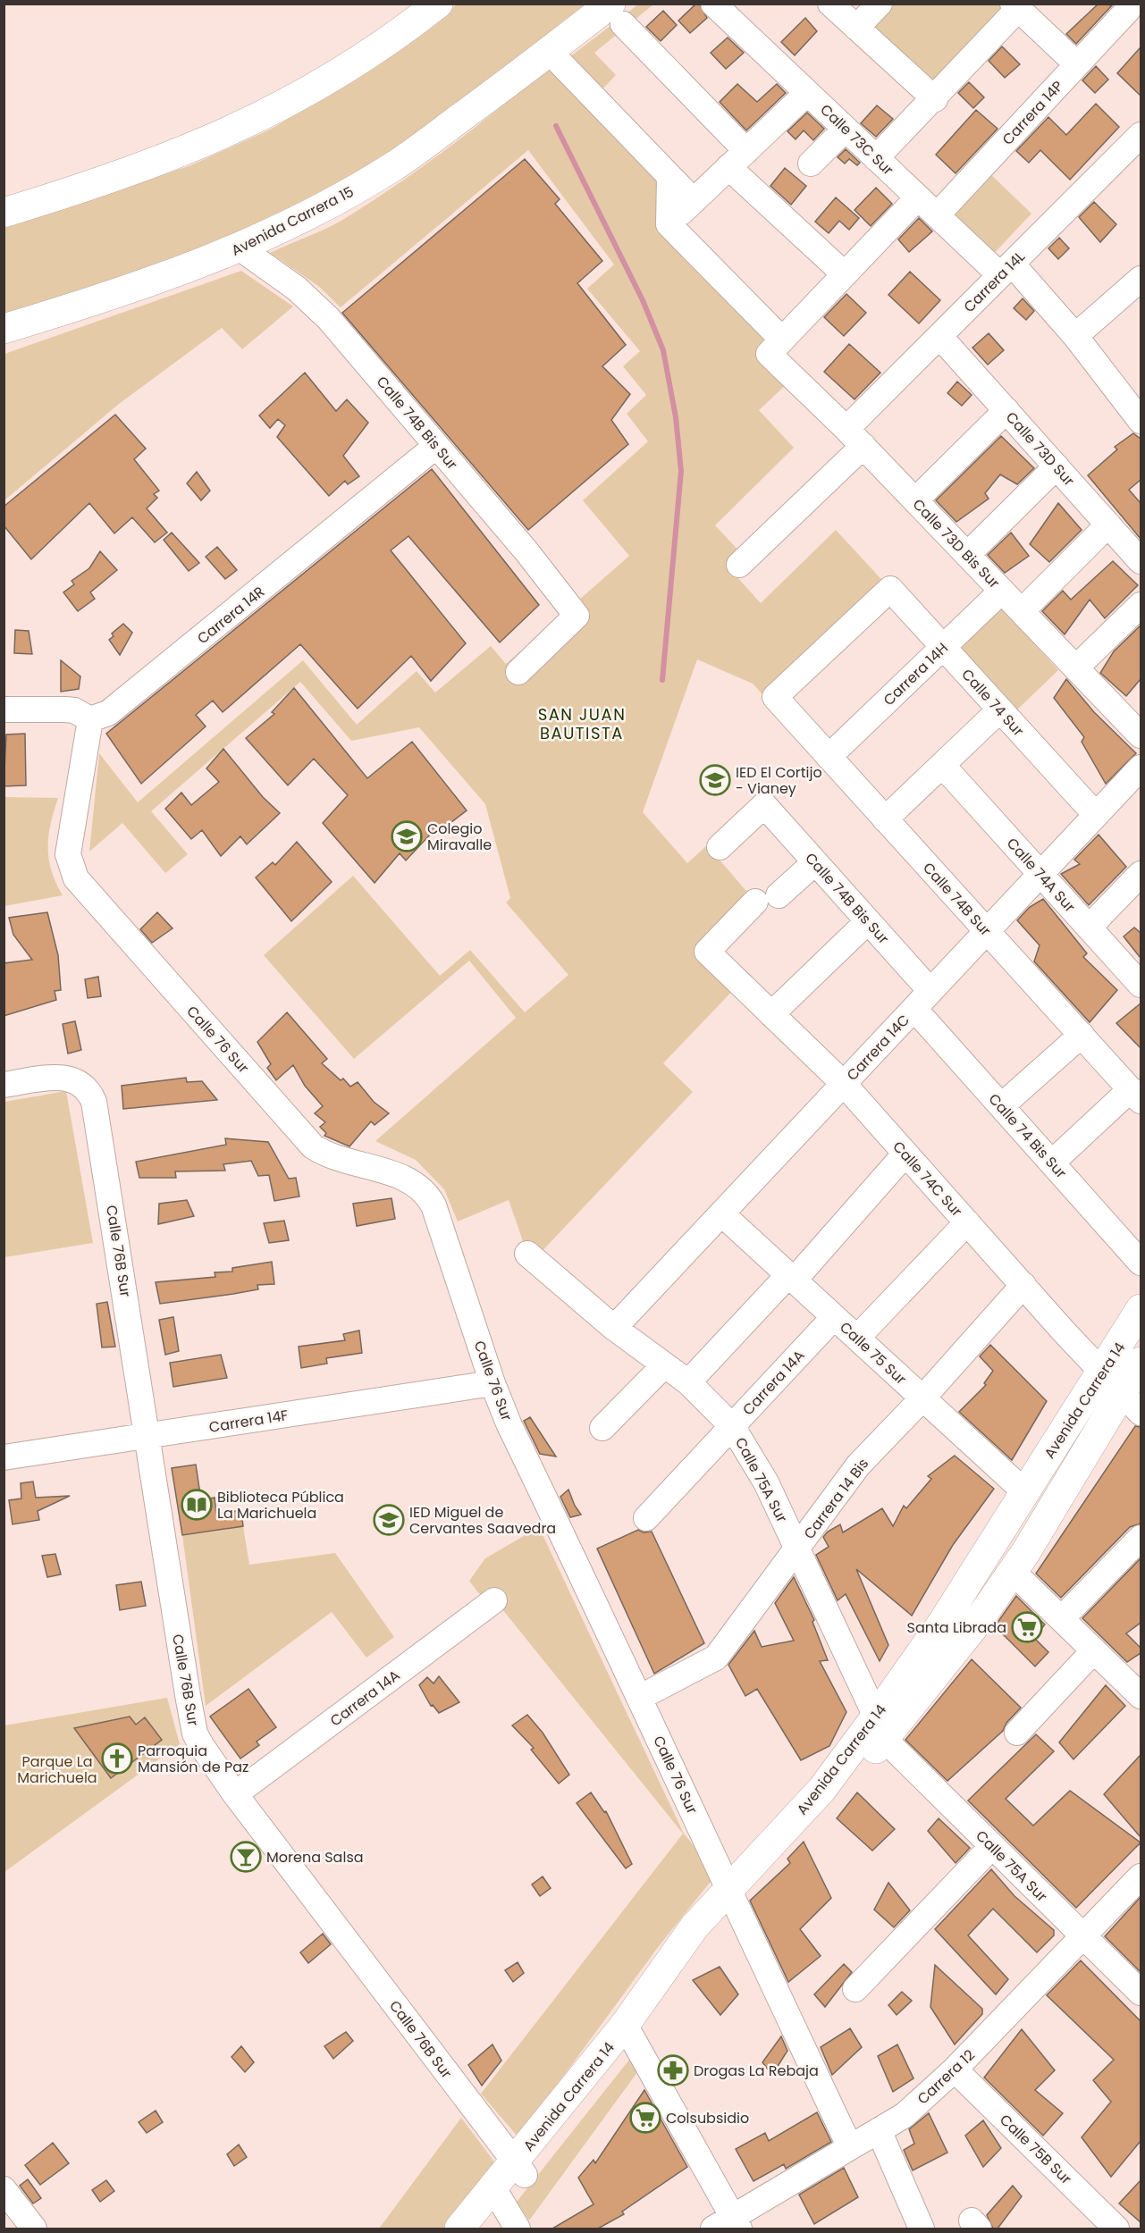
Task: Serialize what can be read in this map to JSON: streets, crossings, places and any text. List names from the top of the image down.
{
  "streets": {
    "main road": ["Avenida Carrera 15", "Avenida Carrera 14"],
    "street": [
      "Carrera 14P",
      "Calle 73C Sur",
      "Carrera 14L",
      "Calle 74B Bis Sur",
      "Calle 73D Sur",
      "Calle 73D Bis Sur",
      "Carrera 14R",
      "Carrera 14H",
      "Calle 74 Sur",
      "Calle 74A Sur",
      "Calle 74B Sur",
      "Calle 76 Sur",
      "Carrera 14C",
      "Calle 74 Bis Sur",
      "Calle 74C Sur",
      "Calle 76B Sur",
      "Calle 75 Sur",
      "Carrera 14A",
      "Carrera 14F",
      "Calle 75A Sur",
      "Carrera 14 Bis",
      "Carrera 12",
      "Calle 75B Sur"
    ]
  },
  "crossings": [
    ["Carrera 14P", "Calle 73C Sur"],
    ["Calle 73C Sur", "Carrera 14L"],
    ["Avenida Carrera 15", "Calle 74B Bis Sur"],
    ["Carrera 14L", "Calle 73D Sur"],
    ["Carrera 14L", "Calle 73D Bis Sur"],
    ["Calle 74B Bis Sur", "Carrera 14R"],
    ["Calle 74B Bis Sur", "Carrera 14C"],
    ["Calle 74B Bis Sur", "Calle 74 Bis Sur"],
    ["Calle 74B Bis Sur", "Calle 74C Sur"],
    ["Calle 73D Bis Sur", "Carrera 14H"],
    ["Carrera 14R", "Calle 76 Sur"],
    ["Carrera 14H", "Calle 74 Sur"],
    ["Carrera 14H", "Calle 74B Sur"],
    ["Calle 74 Sur", "Calle 74B Sur"],
    ["Calle 74 Sur", "Carrera 14C"],
    ["Calle 74A Sur", "Carrera 14C"],
    ["Calle 74B Sur", "Carrera 14C"],
    ["Calle 76 Sur", "Avenida Carrera 14"],
    ["Calle 76 Sur", "Carrera 14F"],
    ["Calle 76 Sur", "Carrera 14 Bis"],
    ["Calle 76 Sur", "Carrera 12"],
    ["Carrera 14C", "Calle 74 Bis Sur"],
    ["Carrera 14C", "Calle 74C Sur"],
    ["Carrera 14C", "Calle 75 Sur"],
    ["Carrera 14C", "Calle 75A Sur"],
    ["Calle 74C Sur", "Avenida Carrera 14"],
    ["Calle 74C Sur", "Carrera 14 Bis"],
    ["Calle 76B Sur", "Carrera 14A"],
    ["Calle 76B Sur", "Avenida Carrera 14"],
    ["Calle 76B Sur", "Carrera 14F"],
    ["Calle 75 Sur", "Carrera 14A"],
    ["Calle 75 Sur", "Avenida Carrera 14"],
    ["Calle 75 Sur", "Carrera 14 Bis"],
    ["Carrera 14A", "Calle 75A Sur"],
    ["Avenida Carrera 14", "Calle 75A Sur"],
    ["Calle 75A Sur", "Carrera 14 Bis"],
    ["Calle 75A Sur", "Carrera 12"],
    ["Carrera 12", "Calle 75B Sur"]
  ],
  "districts": ["SAN JUAN BAUTISTA"],
  "parks": ["Parque La Marichuela"],
  "places": {
    "school or university": ["IED El Cortijo - Vianey", "Colegio Miravalle", "IED Miguel de Cervantes Saavedra"],
    "library": ["Biblioteca Pública La Marichuela"],
    "supermarket": ["Santa Librada", "Colsubsidio"],
    "church": ["Parroquia Mansión de Paz"],
    "bar": ["Morena Salsa"],
    "pharmacy": ["Drogas La Rebaja"]
  }
}
